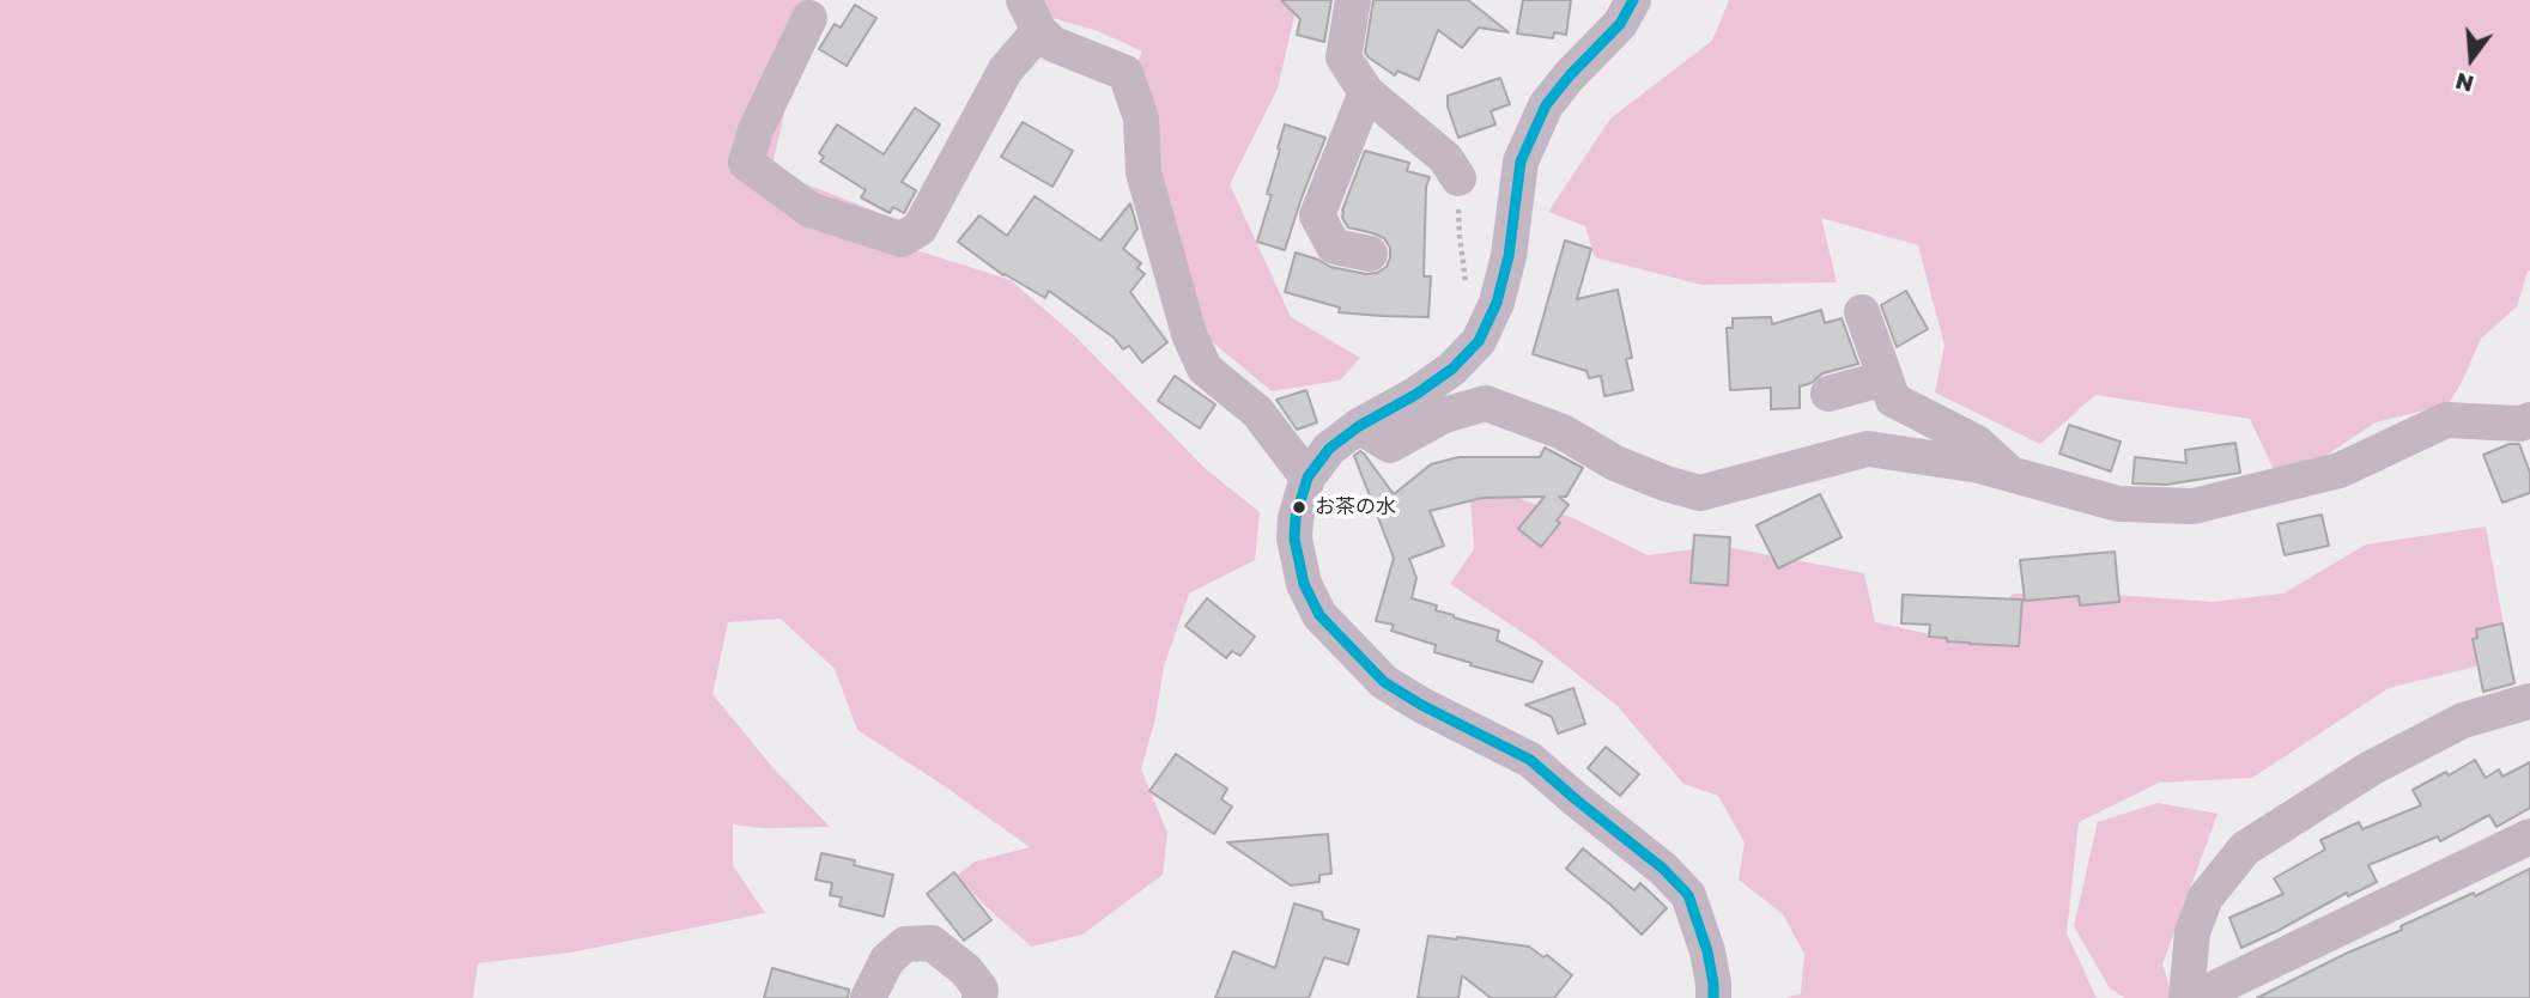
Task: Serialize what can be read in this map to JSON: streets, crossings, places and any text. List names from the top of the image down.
{
  "places": ["お茶の水"],
  "north": "bottom"
}
